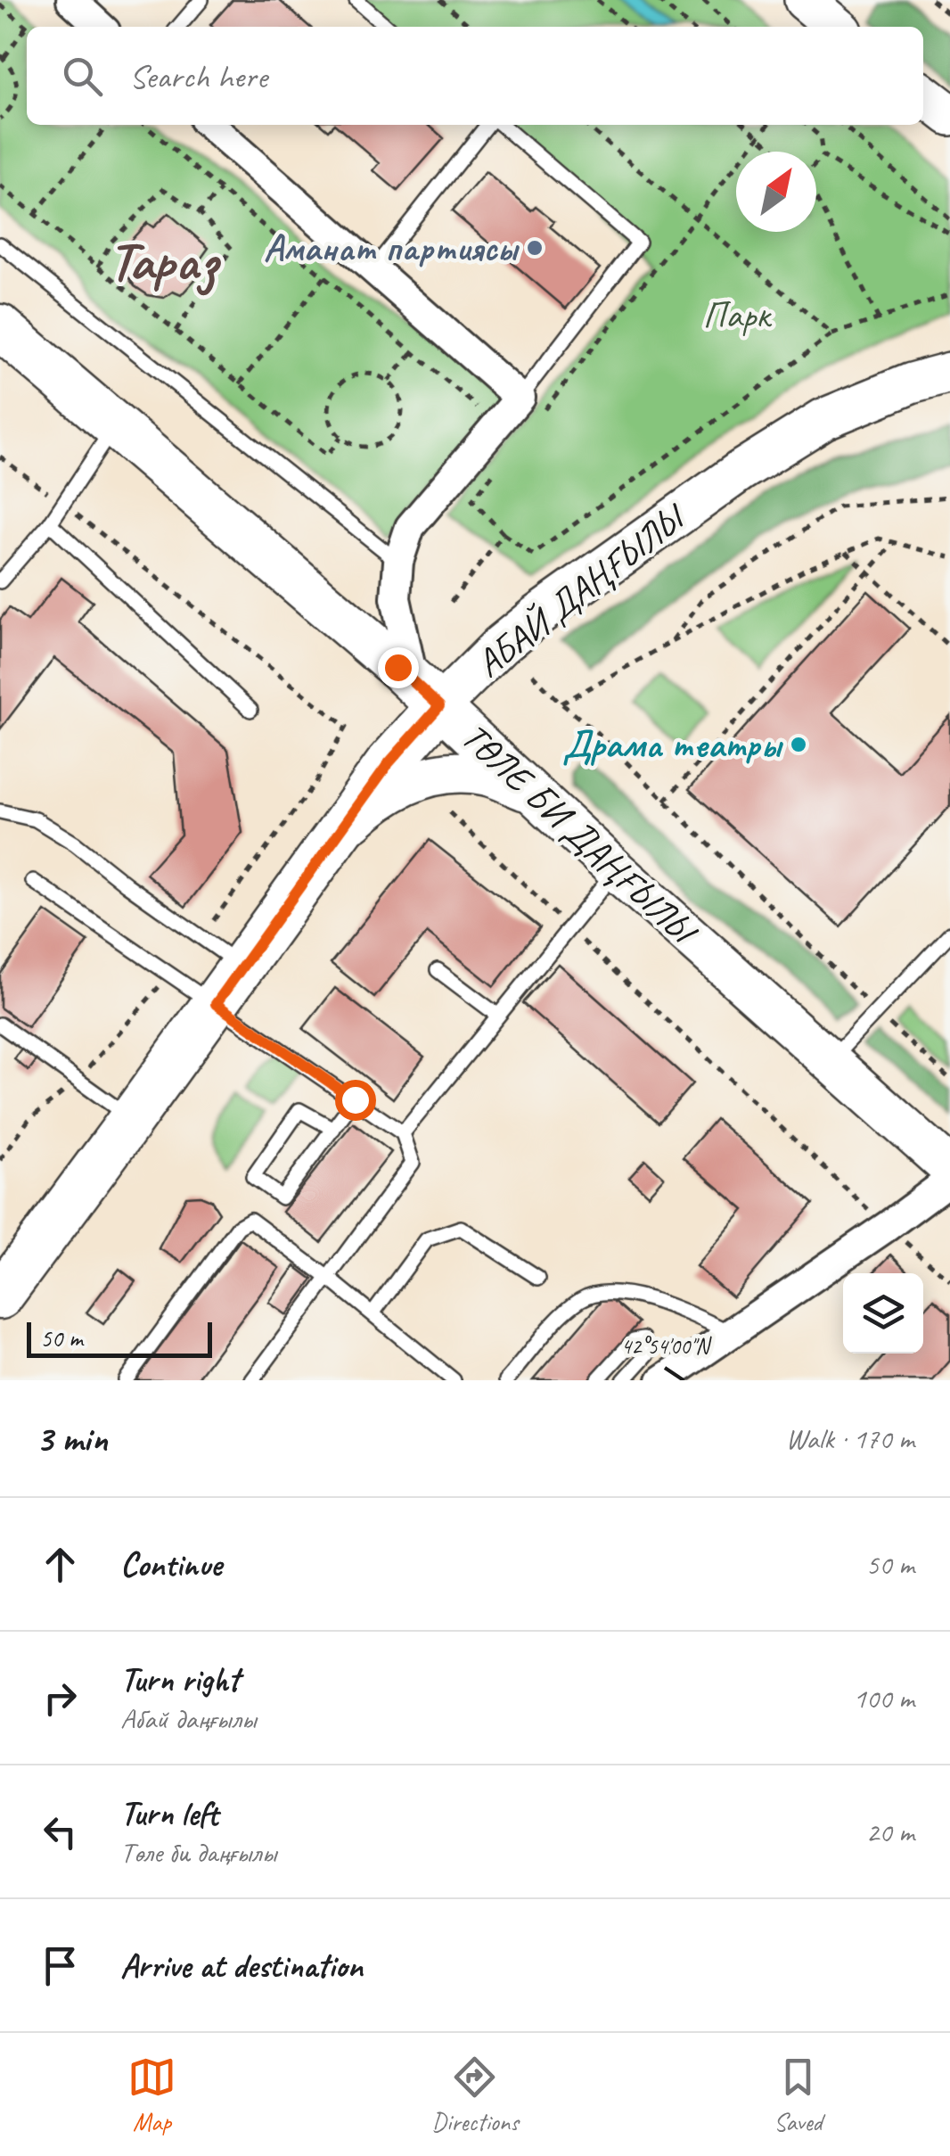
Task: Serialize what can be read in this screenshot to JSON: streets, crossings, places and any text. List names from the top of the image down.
{
  "streets": {
    "main road": ["АБАЙ ДАҢҒЫЛЫ", "ТӨЛЕ БИ ДАҢҒЫЛЫ"]
  },
  "crossings": [
    ["АБАЙ ДАҢҒЫЛЫ", "ТӨЛЕ БИ ДАҢҒЫЛЫ"]
  ],
  "districts": ["Тараз"],
  "parks": ["Парк"],
  "places": ["Аманат партиясы", "Драма театры"],
  "scale_bar": "50 m",
  "north": "top right",
  "page": {
    "search": "Search here",
    "scale": "50 m",
    "heading": ["3 min", "Walk · 170 m"],
    "list": [
      ["Continue", "50 m"],
      ["Turn right", "Абай даңғылы", "100 m"],
      ["Turn left", "Төле би даңғылы", "20 m"],
      "Arrive at destination"
    ],
    "nav": ["Map", "Directions", "Saved"]
  },
  "coordinates": ["42°54'00\"N"]
}
